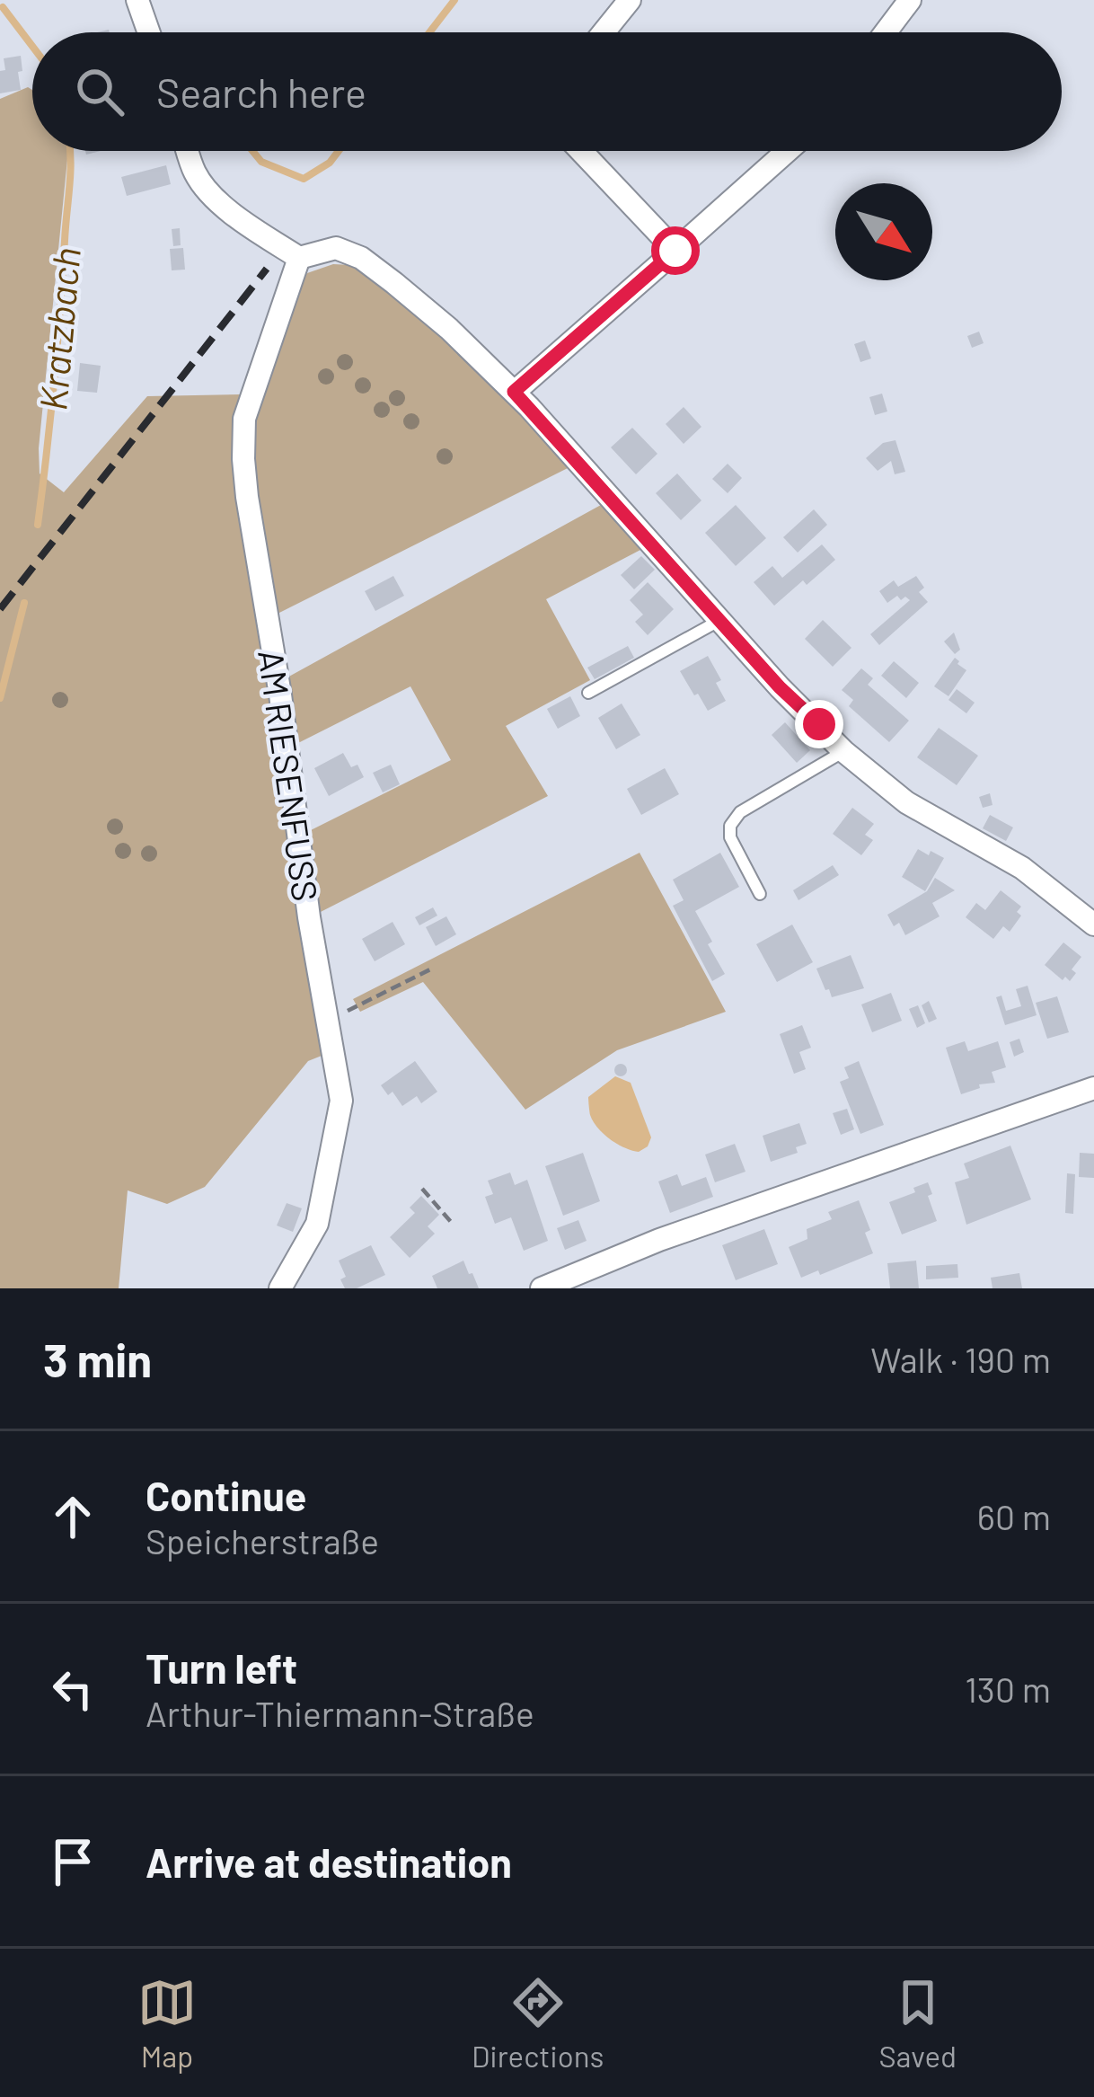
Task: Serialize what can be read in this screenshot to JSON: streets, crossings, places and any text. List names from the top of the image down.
{
  "streets": {
    "street": ["AM RIESENFUSS"]
  },
  "water": ["Kratzbach"],
  "north": "bottom right",
  "page": {
    "search": "Search here",
    "heading": ["3 min", "Walk · 190 m"],
    "list": [
      ["Continue", "Speicherstraße", "60 m"],
      ["Turn left", "Arthur-Thiermann-Straße", "130 m"],
      "Arrive at destination"
    ],
    "nav": ["Map", "Directions", "Saved"]
  }
}
